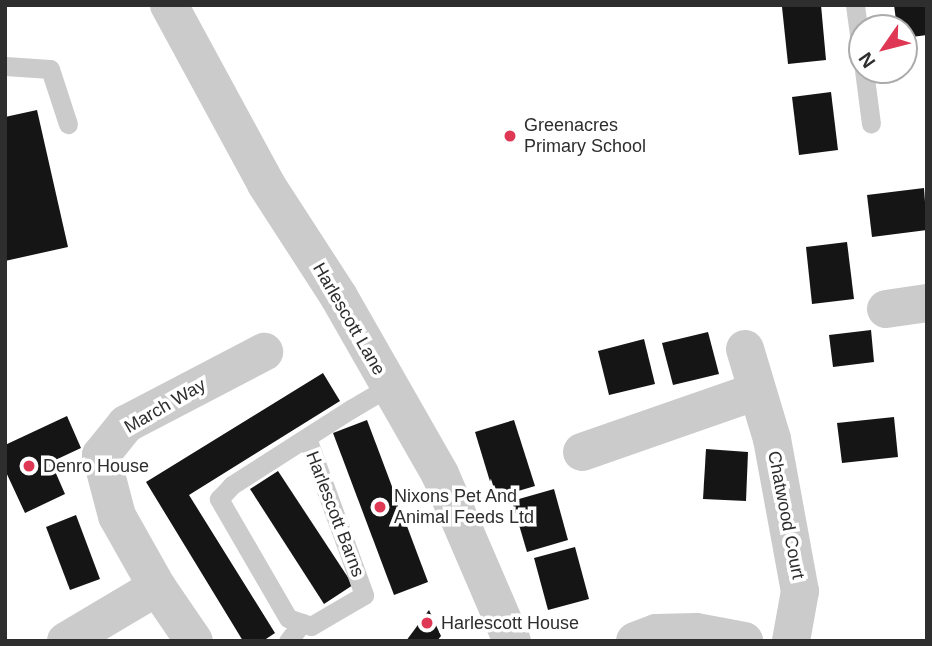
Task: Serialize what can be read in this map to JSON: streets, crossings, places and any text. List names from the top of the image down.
{
  "streets": {
    "street": ["Harlescott Lane", "March Way", "Chatwood Court"],
    "lane": ["Harlescott Barns"]
  },
  "crossings": [
    ["Harlescott Lane", "Harlescott Barns"]
  ],
  "places": [
    "Greenacres Primary School",
    "Denro House",
    "Nixons Pet And Animal Feeds Ltd",
    "Harlescott House"
  ],
  "north": "bottom left"
}
